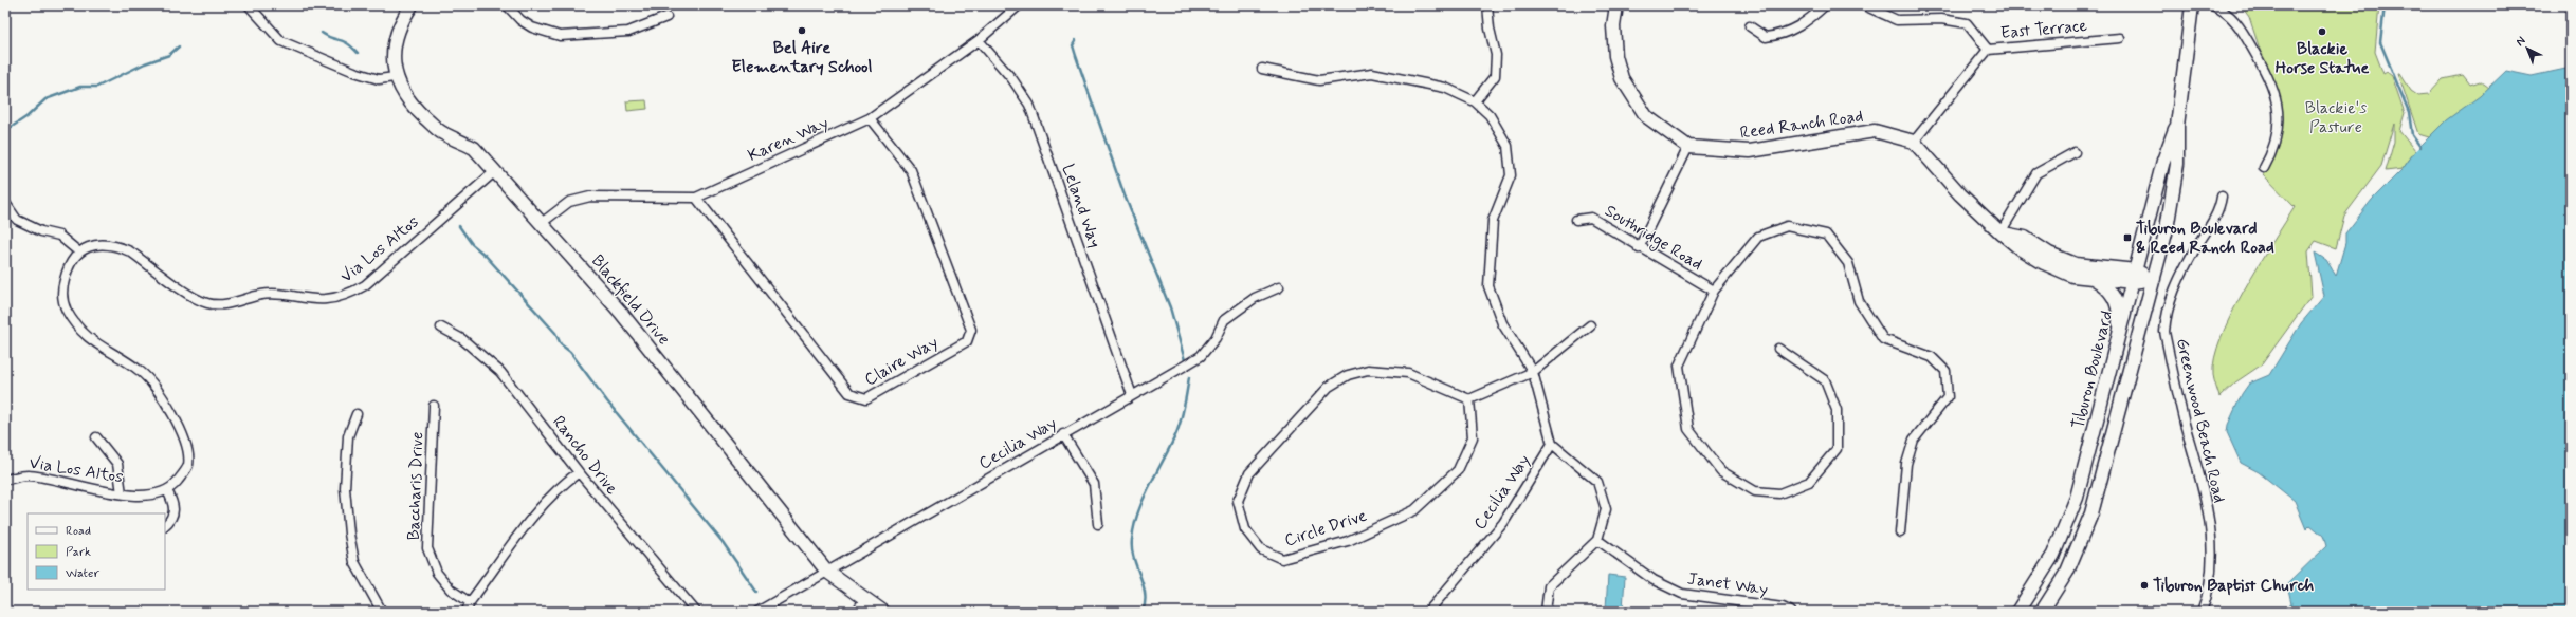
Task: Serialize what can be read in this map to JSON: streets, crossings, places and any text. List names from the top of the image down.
{
  "streets": {
    "street": [
      "East Terrace",
      "Reed Ranch Road",
      "Karen Way",
      "Leland Way",
      "Southridge Road",
      "Via Los Altos",
      "Blackfield Drive",
      "Claire Way",
      "Tiburon Boulevard",
      "Greenwood Beach Road",
      "Cecilia Way",
      "Rancho Drive",
      "Baccharis Drive",
      "Circle Drive",
      "Janet Way"
    ]
  },
  "crossings": [
    ["East Terrace", "Reed Ranch Road"],
    ["Karen Way", "Leland Way"],
    ["Karen Way", "Blackfield Drive"],
    ["Karen Way", "Claire Way"],
    ["Leland Way", "Cecilia Way"],
    ["Via Los Altos", "Blackfield Drive"],
    ["Blackfield Drive", "Cecilia Way"]
  ],
  "parks": ["Blackie's Pasture"],
  "places": {
    "other": ["Bel Aire Elementary School", "Blackie Horse Statue", "Tiburon Baptist Church"],
    "transit": ["Tiburon Boulevard & Reed Ranch Road"]
  },
  "legend": ["Road", "Park", "Water"],
  "north": "top left"
}
